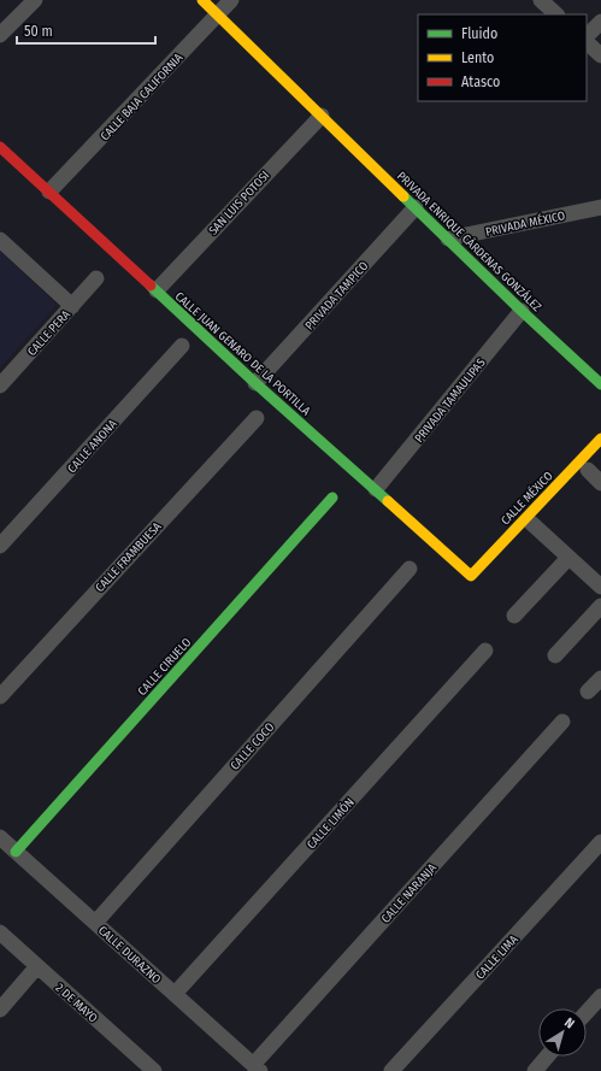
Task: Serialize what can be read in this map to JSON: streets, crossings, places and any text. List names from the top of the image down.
{
  "streets": {
    "street": [
      "CALLE BAJA CALIFORNIA",
      "SAN LUIS POTOSI",
      "PRIVADA MÉXICO",
      "PRIVADA ENRIQUE CÁRDENAS GONZÁLEZ",
      "PRIVADA TAMPICO",
      "CALLE PERA",
      "CALLE JUAN GENARO DE LA PORTILLA",
      "PRIVADA TAMAULIPAS",
      "CALLE ANONA",
      "CALLE MÉXICO",
      "CALLE FRAMBUESA",
      "CALLE CIRUELO",
      "CALLE COCO",
      "CALLE LIMÓN",
      "CALLE NARANJA",
      "CALLE DURAZNO",
      "CALLE LIMA",
      "2 DE MAYO"
    ]
  },
  "crossings": [
    ["CALLE BAJA CALIFORNIA", "PRIVADA ENRIQUE CÁRDENAS GONZÁLEZ"],
    ["CALLE BAJA CALIFORNIA", "CALLE JUAN GENARO DE LA PORTILLA"],
    ["SAN LUIS POTOSI", "PRIVADA ENRIQUE CÁRDENAS GONZÁLEZ"],
    ["SAN LUIS POTOSI", "CALLE JUAN GENARO DE LA PORTILLA"],
    ["PRIVADA MÉXICO", "PRIVADA ENRIQUE CÁRDENAS GONZÁLEZ"],
    ["PRIVADA ENRIQUE CÁRDENAS GONZÁLEZ", "PRIVADA TAMPICO"],
    ["PRIVADA ENRIQUE CÁRDENAS GONZÁLEZ", "PRIVADA TAMAULIPAS"],
    ["PRIVADA TAMPICO", "CALLE JUAN GENARO DE LA PORTILLA"],
    ["CALLE JUAN GENARO DE LA PORTILLA", "PRIVADA TAMAULIPAS"],
    ["CALLE JUAN GENARO DE LA PORTILLA", "CALLE MÉXICO"],
    ["CALLE CIRUELO", "CALLE DURAZNO"],
    ["CALLE COCO", "CALLE DURAZNO"],
    ["CALLE LIMÓN", "CALLE DURAZNO"],
    ["CALLE NARANJA", "CALLE DURAZNO"]
  ],
  "legend": ["Fluido", "Lento", "Atasco"],
  "scale_bar": "50 m",
  "north": "top right"
}
